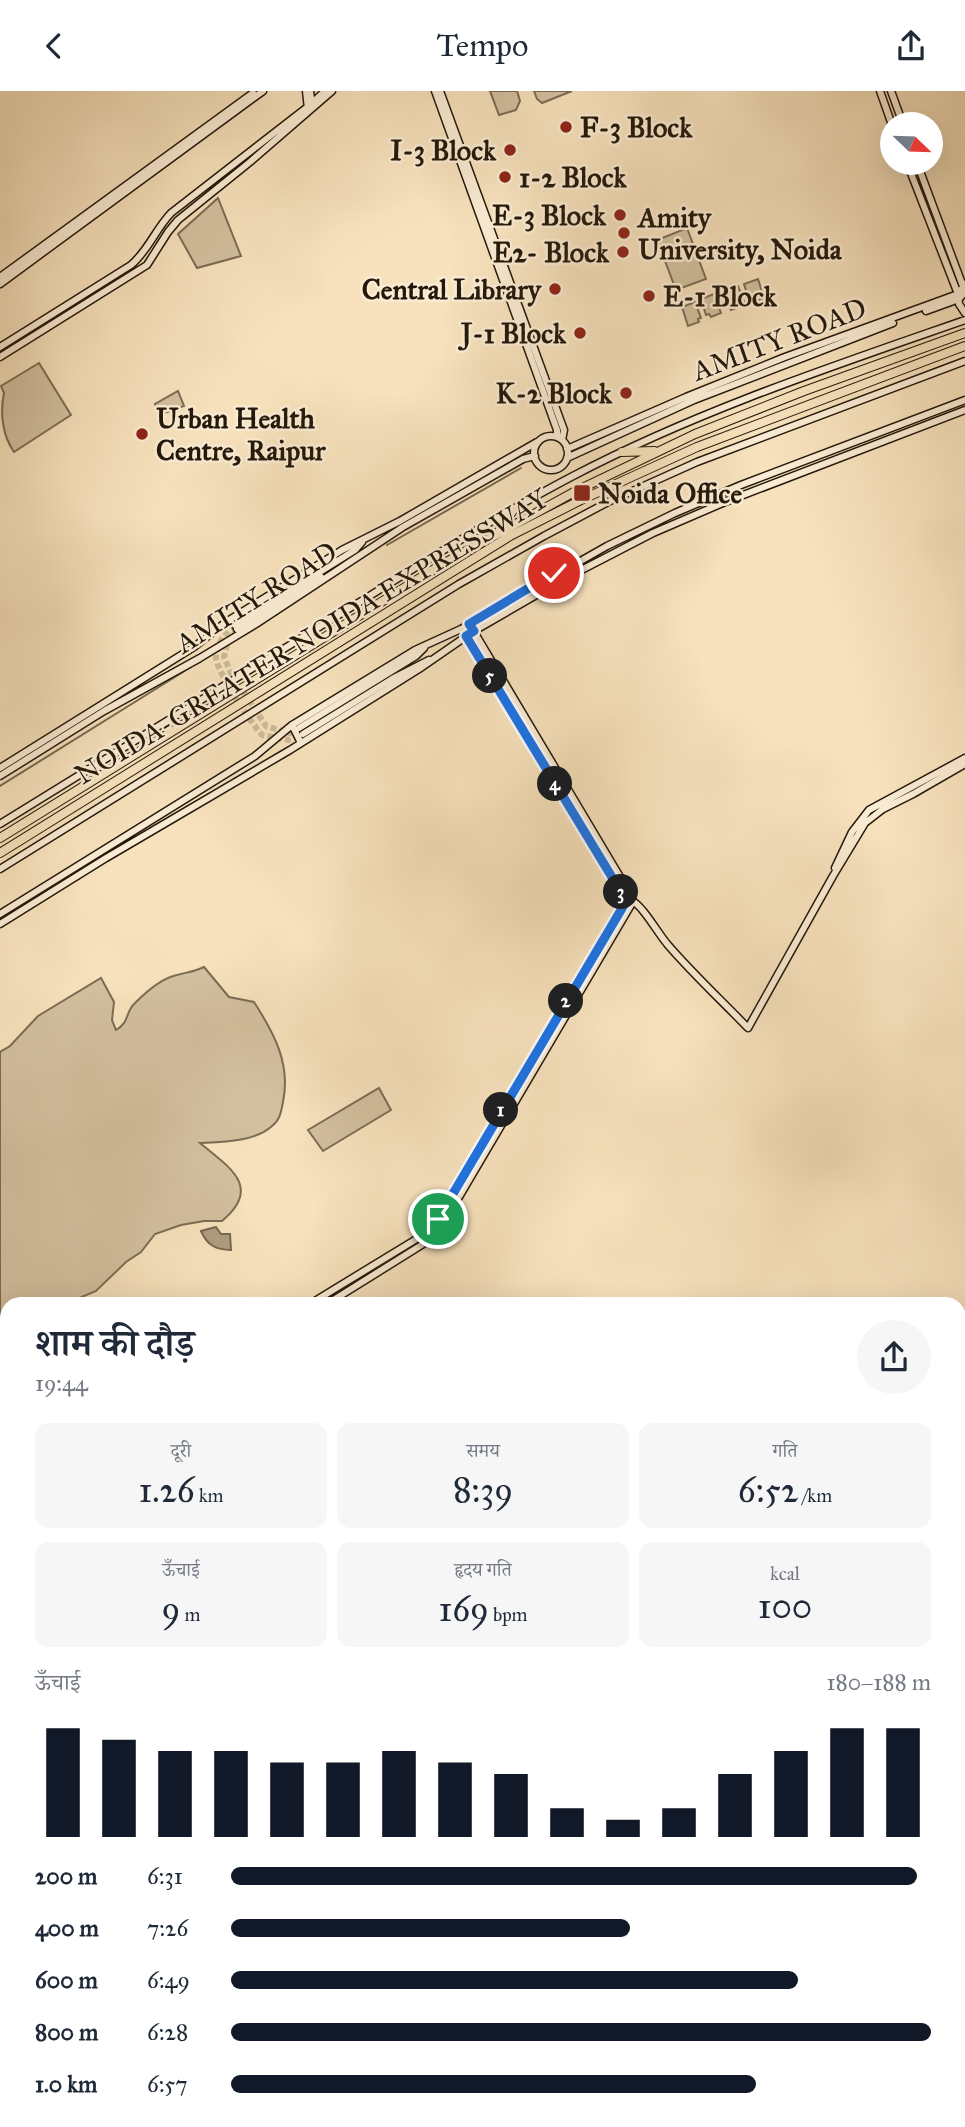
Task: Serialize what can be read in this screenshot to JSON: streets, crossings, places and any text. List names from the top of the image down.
{
  "streets": {
    "highway": ["NOIDA-GREATER NOIDA EXPRESSWAY"],
    "street": ["AMITY ROAD"]
  },
  "places": {
    "other": [
      "F-3 Block",
      "I-3 Block",
      "1-2 Block",
      "E-3 Block",
      "Amity University, Noida",
      "E2- Block",
      "Central Library",
      "E-1 Block",
      "J-1 Block",
      "K-2 Block",
      "Urban Health Centre, Raipur"
    ],
    "transit": ["Noida Office"]
  },
  "north": "bottom right",
  "page": {
    "header": "Tempo",
    "pins": [
      "5",
      "4",
      "3",
      "2",
      "1"
    ],
    "heading": ["शाम की दौड़", "19:44"],
    "stats": [
      ["दूरी", "1.26 km"],
      ["समय", "8:39"],
      ["गति", "6:52 /km"],
      ["ऊँचाई", "9 m"],
      ["हृदय गति", "169 bpm"],
      ["kcal", "100"]
    ],
    "chart": ["ऊँचाई", "180–188 m"],
    "list": [
      {
        "name": "200 m",
        "note": "6:31"
      },
      {
        "name": "400 m",
        "note": "7:26"
      },
      {
        "name": "600 m",
        "note": "6:49"
      },
      {
        "name": "800 m",
        "note": "6:28"
      },
      {
        "name": "1.0 km",
        "note": "6:57"
      }
    ]
  }
}
